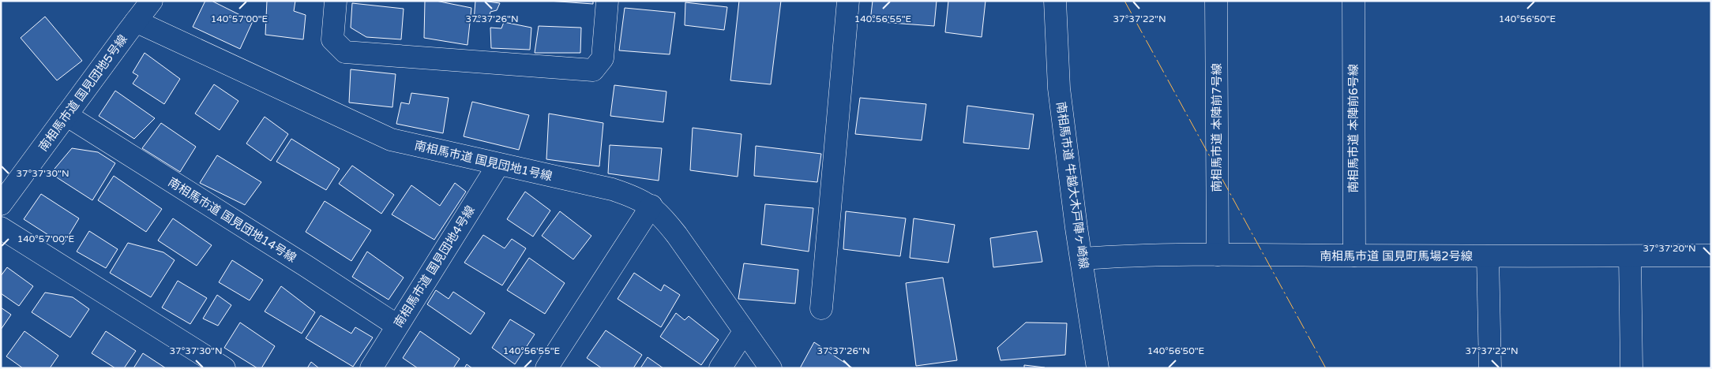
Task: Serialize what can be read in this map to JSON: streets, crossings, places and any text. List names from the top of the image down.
{
  "streets": {
    "street": [
      "南相馬市道 国見団地5号線",
      "南相馬市道 本陣前7号線",
      "南相馬市道 本陣前6号線",
      "南相馬市道 国見団地1号線",
      "南相馬市道 牛越大木戸陣ヶ崎線",
      "南相馬市道 国見団地14号線",
      "南相馬市道 国見町馬場2号線",
      "南相馬市道 国見団地4号線"
    ]
  },
  "crossings": [
    ["南相馬市道 国見団地5号線", "南相馬市道 国見団地1号線"],
    ["南相馬市道 国見団地5号線", "南相馬市道 国見団地14号線"],
    ["南相馬市道 本陣前7号線", "南相馬市道 国見町馬場2号線"],
    ["南相馬市道 本陣前6号線", "南相馬市道 国見町馬場2号線"],
    ["南相馬市道 国見団地1号線", "南相馬市道 国見団地4号線"],
    ["南相馬市道 牛越大木戸陣ヶ崎線", "南相馬市道 国見町馬場2号線"],
    ["南相馬市道 国見団地14号線", "南相馬市道 国見団地4号線"]
  ],
  "coordinates": [
    "140°57'00\"E",
    "37°37'26\"N",
    "140°56'55\"E",
    "37°37'22\"N",
    "140°56'50\"E",
    "37°37'30\"N",
    "37°37'20\"N"
  ]
}
